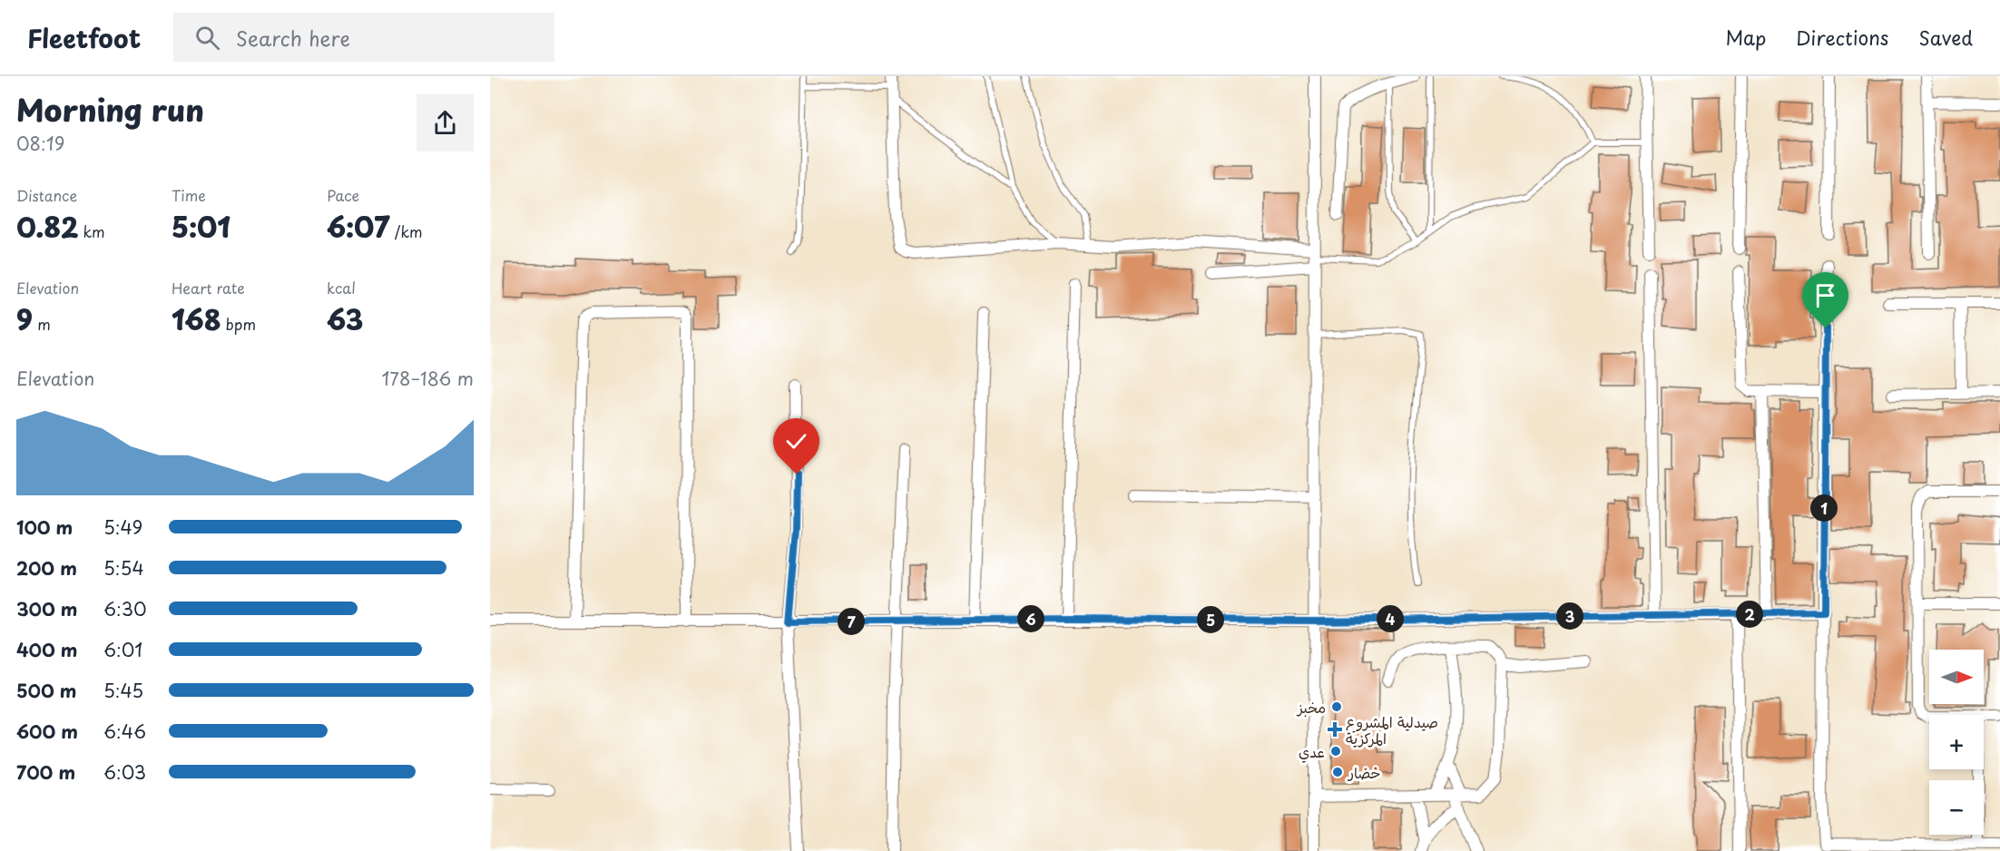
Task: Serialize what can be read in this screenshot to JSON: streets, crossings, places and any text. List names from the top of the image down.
{
  "places": {
    "other": ["مخبز", "عدي", "خضار"],
    "health": ["صيدلية المشروع المركزية"]
  },
  "north": "right",
  "page": {
    "header": "Fleetfoot",
    "search": "Search here",
    "nav": ["Map", "Directions", "Saved"],
    "heading": ["Morning run", "08:19"],
    "stats": [
      ["Distance", "0.82 km"],
      ["Time", "5:01"],
      ["Pace", "6:07 /km"],
      ["Elevation", "9 m"],
      ["Heart rate", "168 bpm"],
      ["kcal", "63"]
    ],
    "chart": ["Elevation", "178–186 m"],
    "pins": [
      "1",
      "2",
      "3",
      "4",
      "6",
      "5",
      "7"
    ],
    "list": [
      {
        "name": "100 m",
        "note": "5:49"
      },
      {
        "name": "200 m",
        "note": "5:54"
      },
      {
        "name": "300 m",
        "note": "6:30"
      },
      {
        "name": "400 m",
        "note": "6:01"
      },
      {
        "name": "500 m",
        "note": "5:45"
      },
      {
        "name": "600 m",
        "note": "6:46"
      },
      {
        "name": "700 m",
        "note": "6:03"
      }
    ],
    "map_buttons": ["+", "−"]
  }
}
